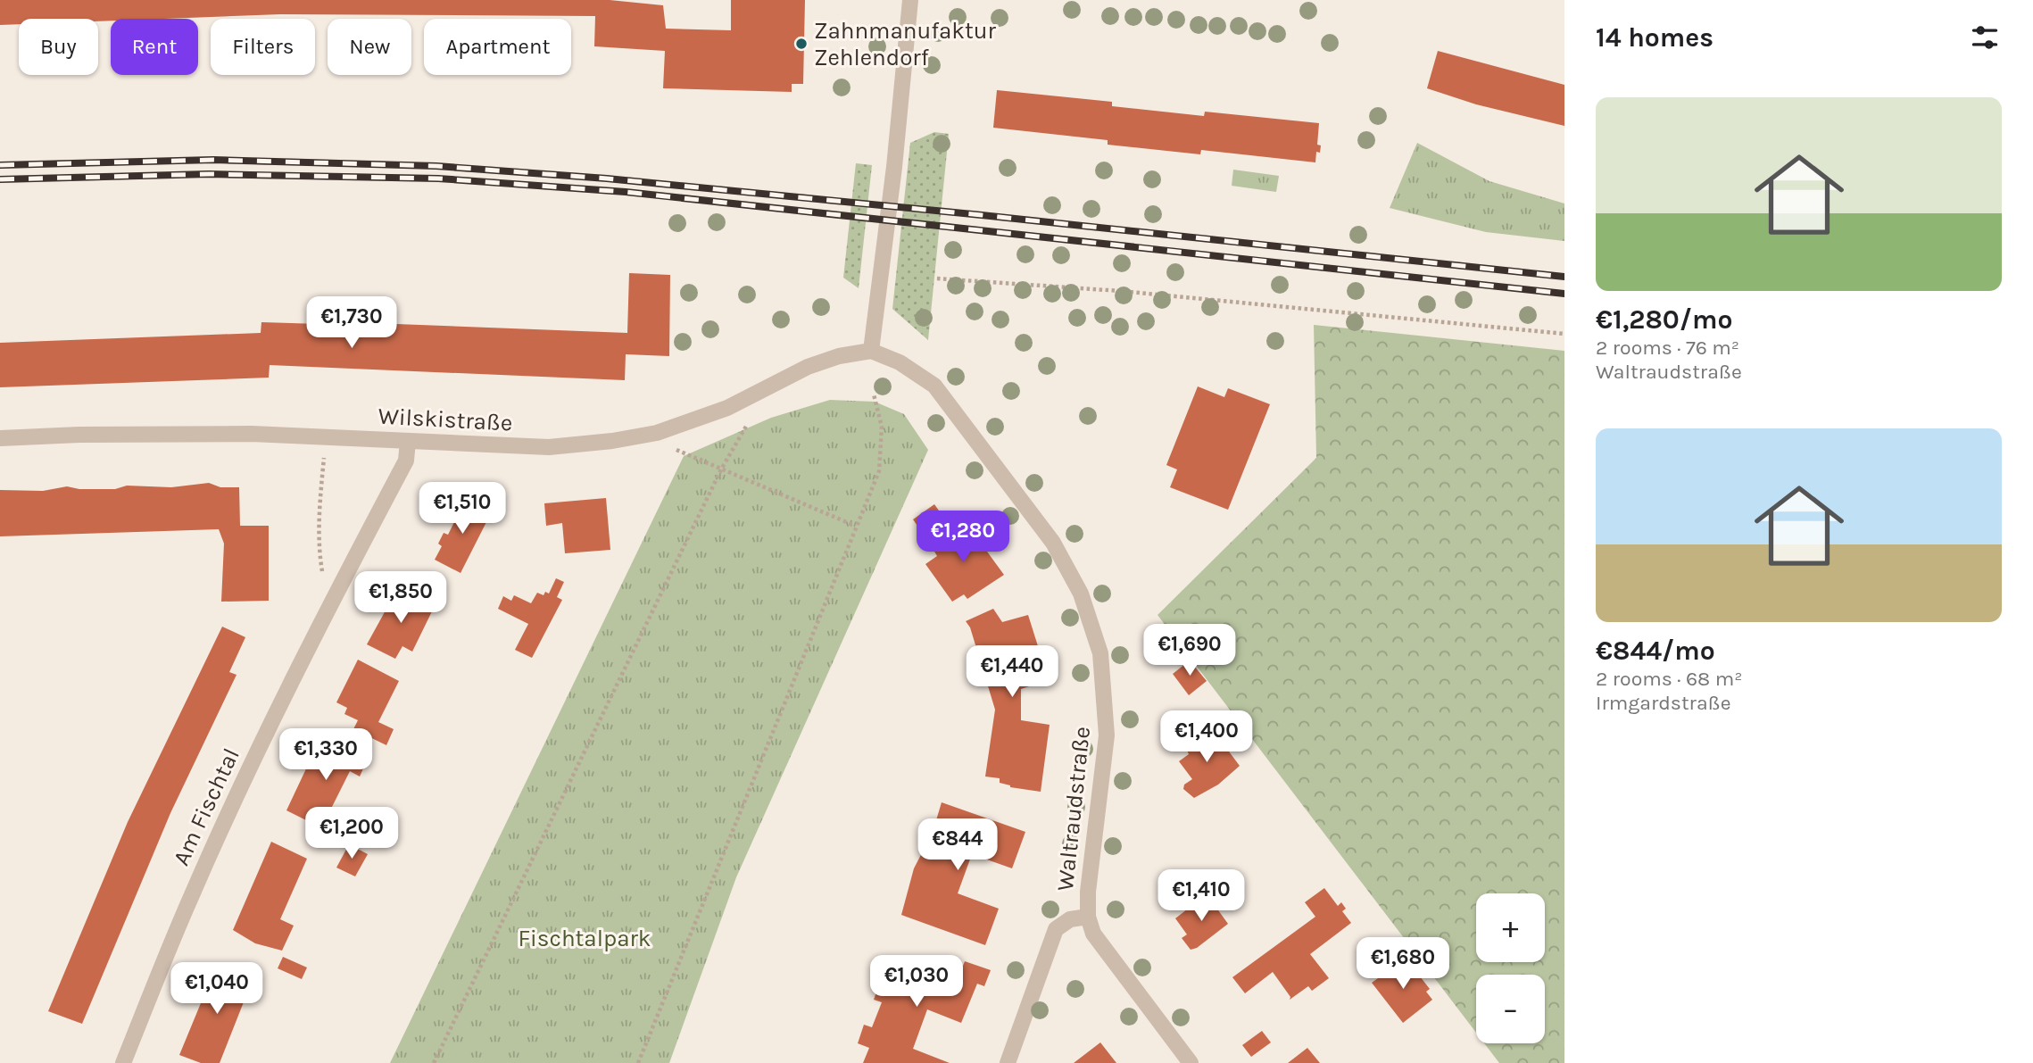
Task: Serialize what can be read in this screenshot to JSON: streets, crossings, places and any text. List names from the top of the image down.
{
  "streets": {
    "street": ["Wilskistraße", "Am Fischtal", "Waltraudstraße"]
  },
  "crossings": [
    ["Wilskistraße", "Am Fischtal"],
    ["Wilskistraße", "Waltraudstraße"]
  ],
  "parks": ["Fischtalpark"],
  "places": ["Zahnmanufaktur Zehlendorf"],
  "page": {
    "heading": "14 homes",
    "chip": [
      "Buy",
      "Rent",
      "Filters",
      "New",
      "Apartment"
    ],
    "list": [
      {
        "name": "€1,280/mo",
        "note": "2 rooms · 76 m² · Waltraudstraße"
      },
      {
        "name": "€844/mo",
        "note": "2 rooms · 68 m² · Irmgardstraße"
      }
    ],
    "price": [
      "€1,730",
      "€1,510",
      "€1,280",
      "€1,850",
      "€1,690",
      "€1,440",
      "€1,400",
      "€1,330",
      "€1,200",
      "€844",
      "€1,410",
      "€1,680",
      "€1,030",
      "€1,040"
    ],
    "map_buttons": ["+", "−"]
  }
}
